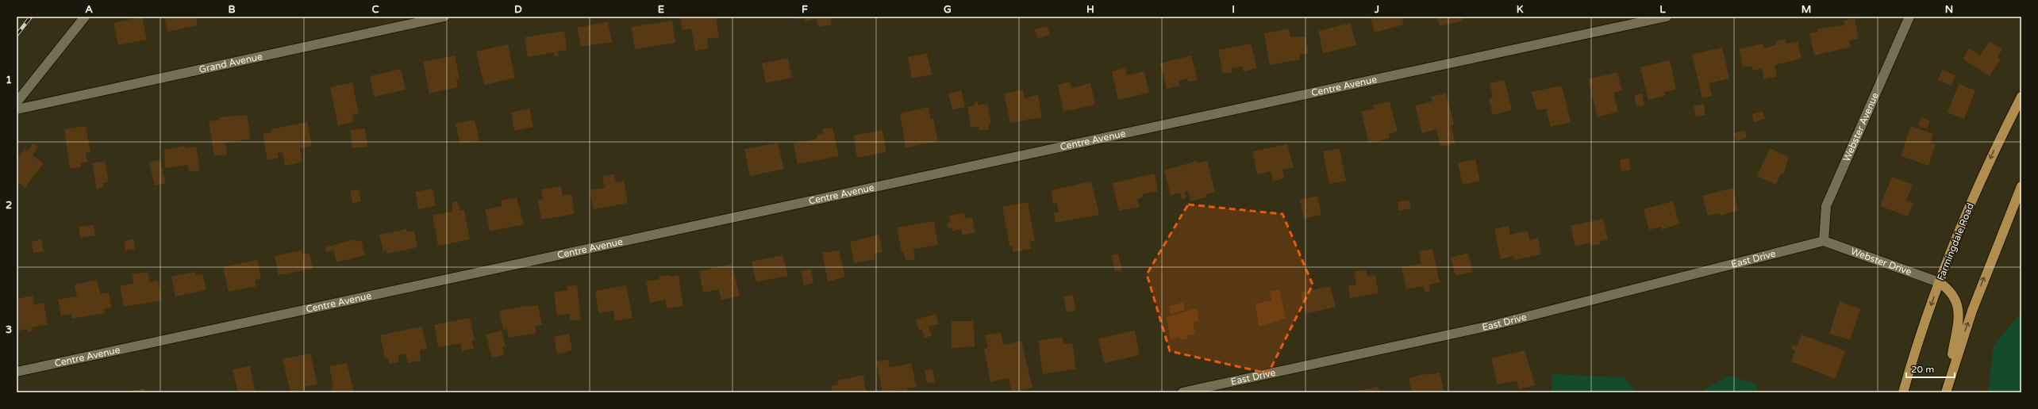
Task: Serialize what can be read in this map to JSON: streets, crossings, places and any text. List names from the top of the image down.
{
  "streets": {
    "main road": ["Farmingdale Road"],
    "street": [
      "Grand Avenue",
      "Centre Avenue",
      "Webster Avenue",
      "East Drive",
      "Webster Drive"
    ]
  },
  "crossings": [
    ["Webster Avenue", "East Drive"],
    ["Webster Avenue", "Webster Drive"],
    ["Farmingdale Road", "Webster Drive"],
    ["East Drive", "Webster Drive"]
  ],
  "scale_bar": "20 m",
  "grid": {
    "columns": [
      "A",
      "B",
      "C",
      "D",
      "E",
      "F",
      "G",
      "H",
      "I",
      "J",
      "K",
      "L",
      "M",
      "N"
    ],
    "rows": ["1", "2", "3"]
  }
}
